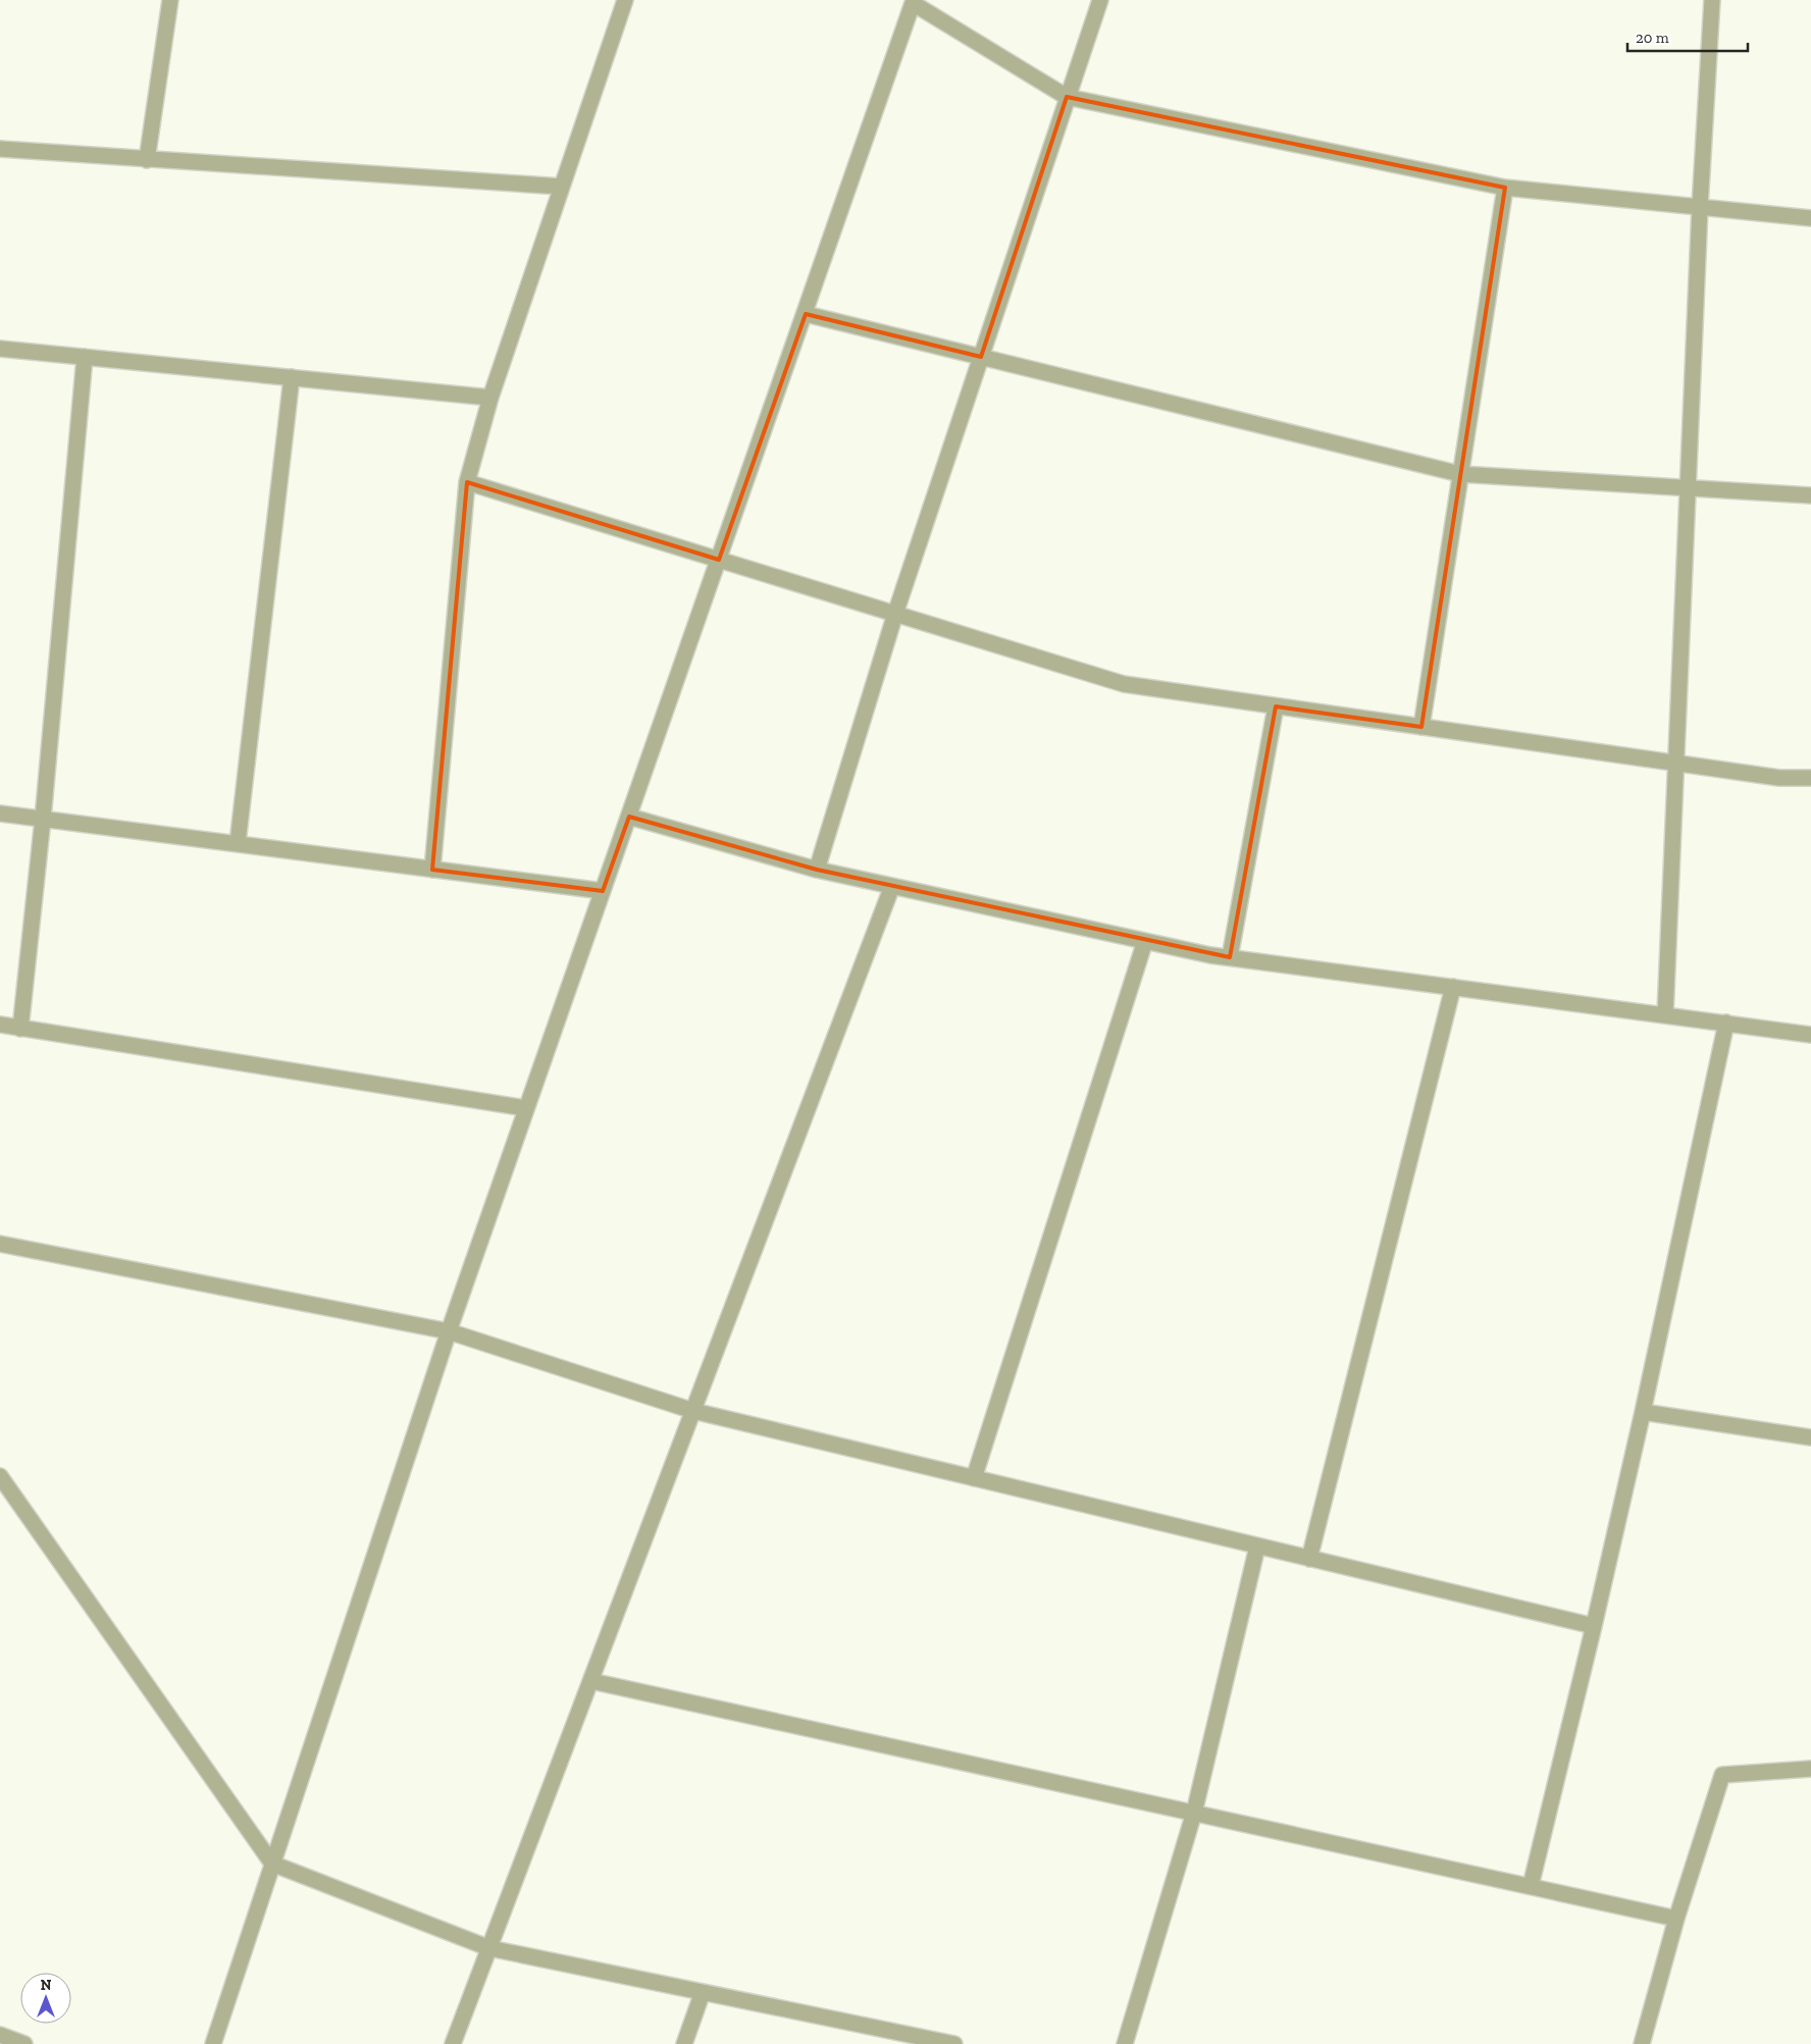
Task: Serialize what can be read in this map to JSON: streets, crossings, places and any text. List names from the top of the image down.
{
  "scale_bar": "20 m",
  "north": "top"
}
